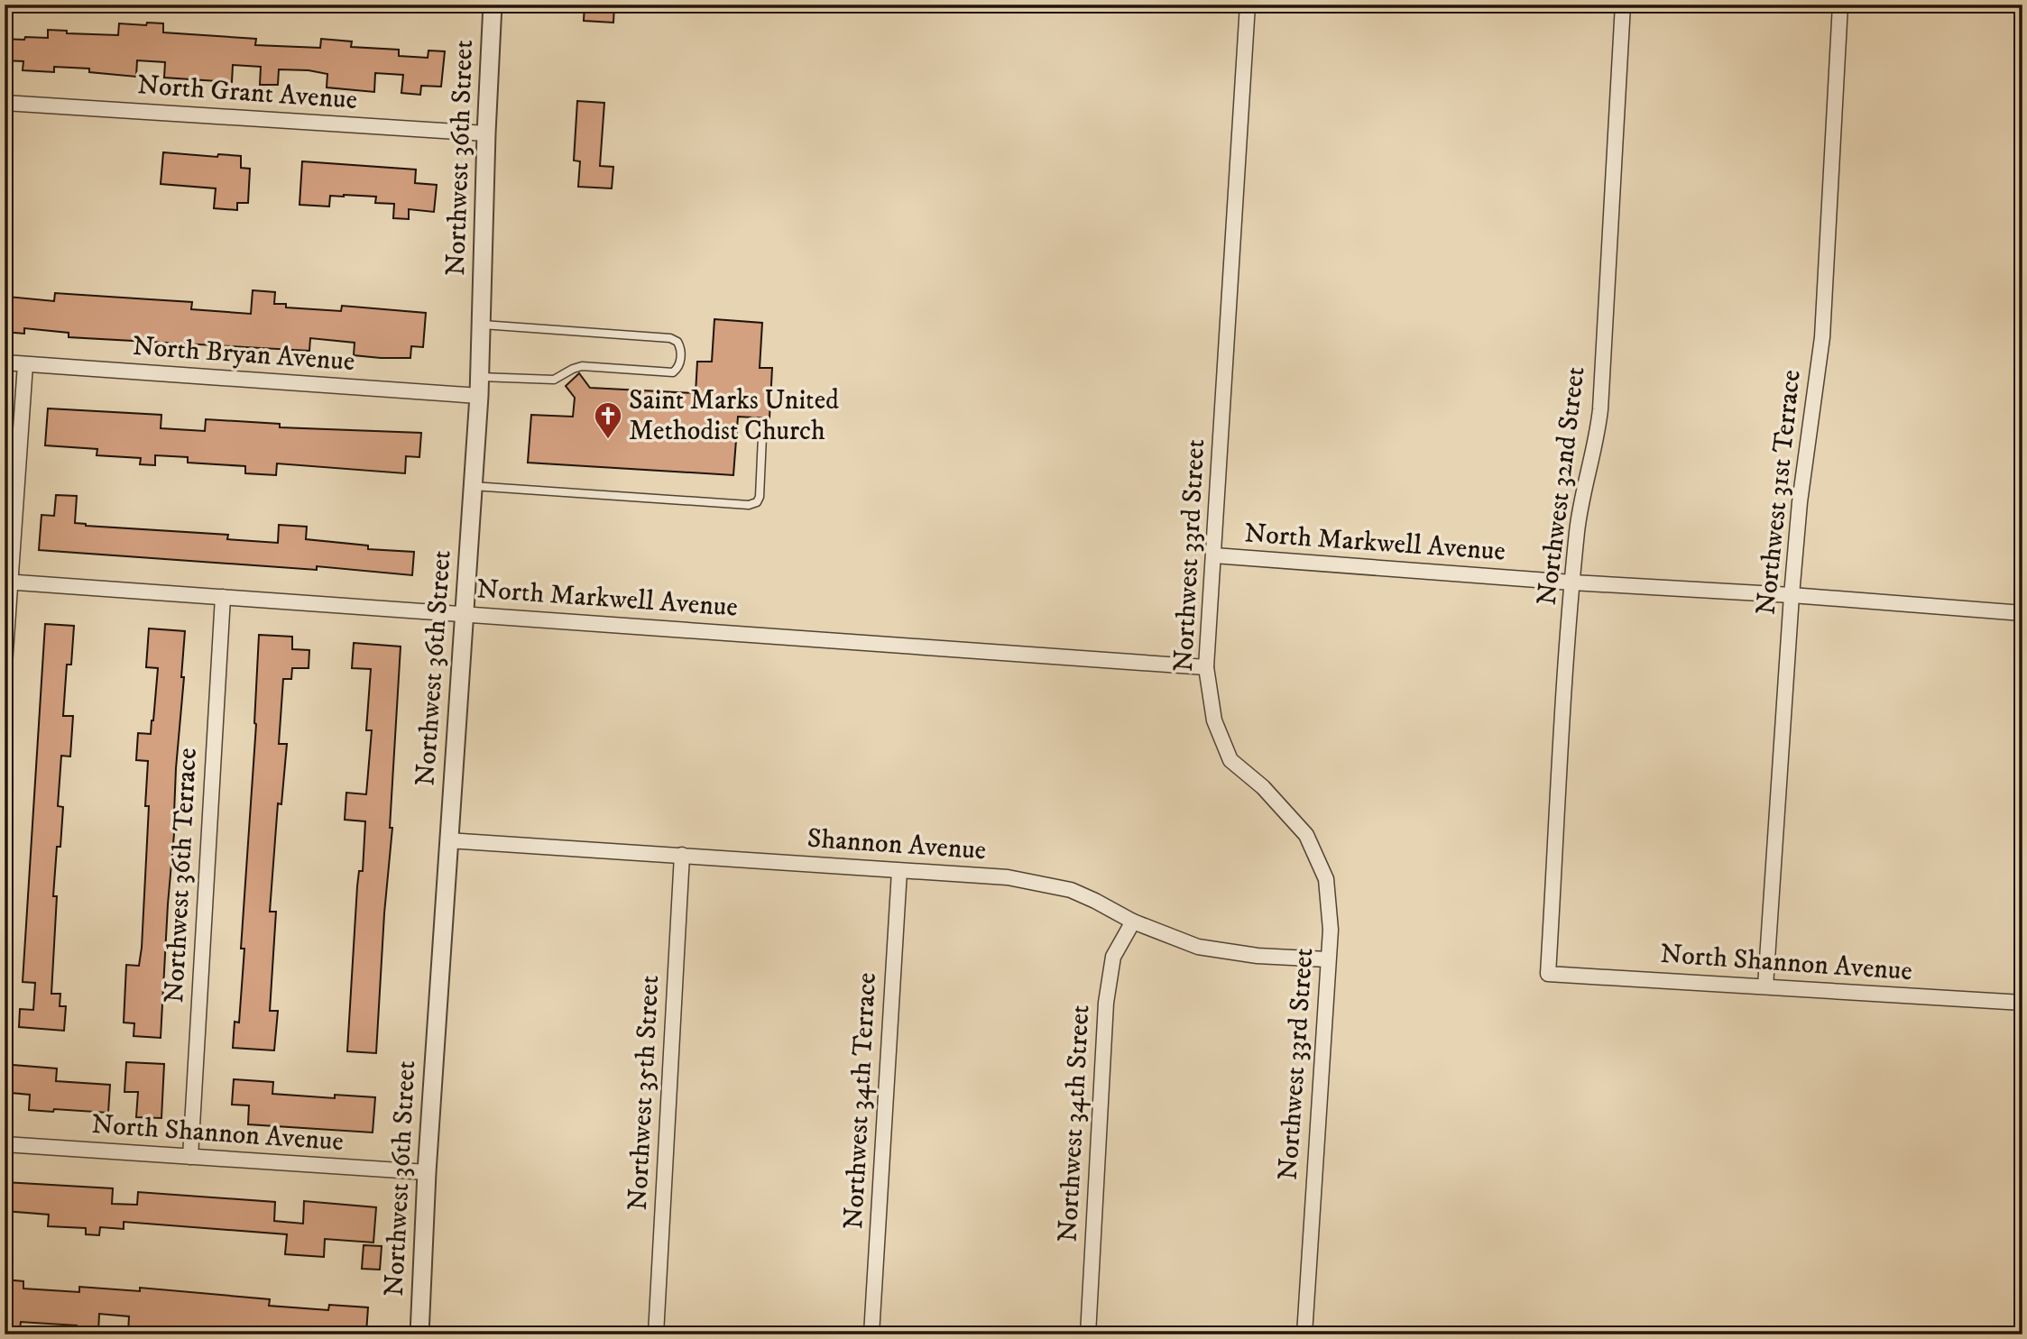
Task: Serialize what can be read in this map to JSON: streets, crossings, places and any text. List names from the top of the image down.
{
  "streets": {
    "street": [
      "North Grant Avenue",
      "Northwest 36th Street",
      "North Bryan Avenue",
      "Northwest 32nd Street",
      "Northwest 31st Terrace",
      "North Markwell Avenue",
      "Northwest 33rd Street",
      "Shannon Avenue",
      "Northwest 36th Terrace",
      "North Shannon Avenue",
      "Northwest 35th Street",
      "Northwest 34th Terrace",
      "Northwest 34th Street"
    ]
  },
  "crossings": [
    ["North Grant Avenue", "Northwest 36th Street"],
    ["Northwest 36th Street", "North Bryan Avenue"],
    ["Northwest 36th Street", "North Markwell Avenue"],
    ["Northwest 36th Street", "Shannon Avenue"],
    ["Northwest 36th Street", "North Shannon Avenue"],
    ["Northwest 32nd Street", "North Markwell Avenue"],
    ["Northwest 32nd Street", "North Shannon Avenue"],
    ["Northwest 31st Terrace", "North Markwell Avenue"],
    ["Northwest 31st Terrace", "North Shannon Avenue"],
    ["North Markwell Avenue", "Northwest 33rd Street"],
    ["North Markwell Avenue", "Northwest 36th Terrace"],
    ["Northwest 33rd Street", "Shannon Avenue"],
    ["Shannon Avenue", "Northwest 35th Street"],
    ["Shannon Avenue", "Northwest 34th Terrace"],
    ["Shannon Avenue", "Northwest 34th Street"],
    ["Northwest 36th Terrace", "North Shannon Avenue"]
  ],
  "places": {
    "church": ["Saint Marks United Methodist Church"]
  }
}
